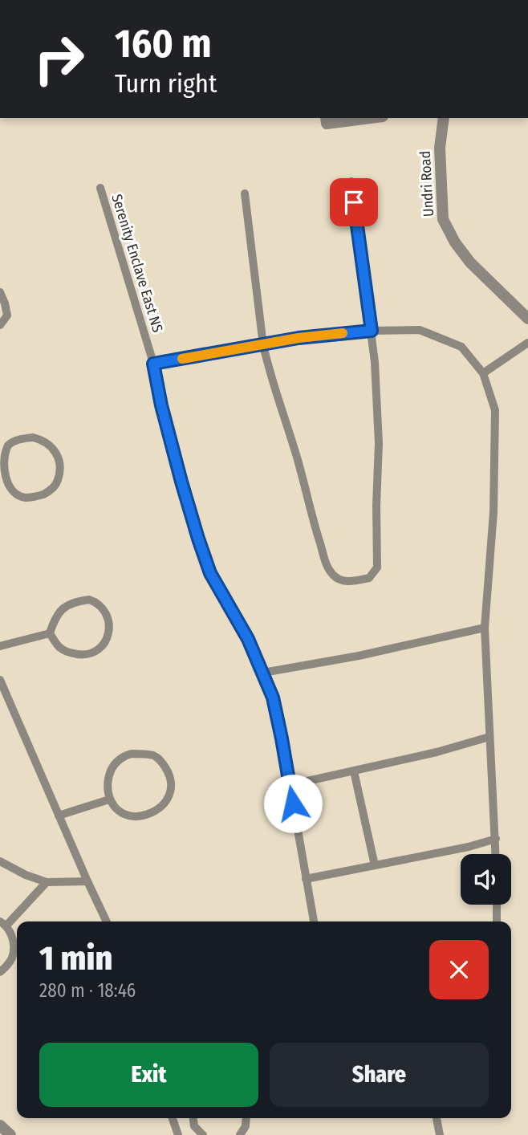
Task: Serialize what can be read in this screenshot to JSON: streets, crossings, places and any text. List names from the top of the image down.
{
  "streets": {
    "street": ["Undri Road"],
    "lane": ["Serenity Enclave East NS"]
  },
  "page": {
    "turn": ["160 m", "Turn right"],
    "heading": ["1 min", "280 m · 18:46"],
    "buttons": ["Exit", "Share"]
  }
}
